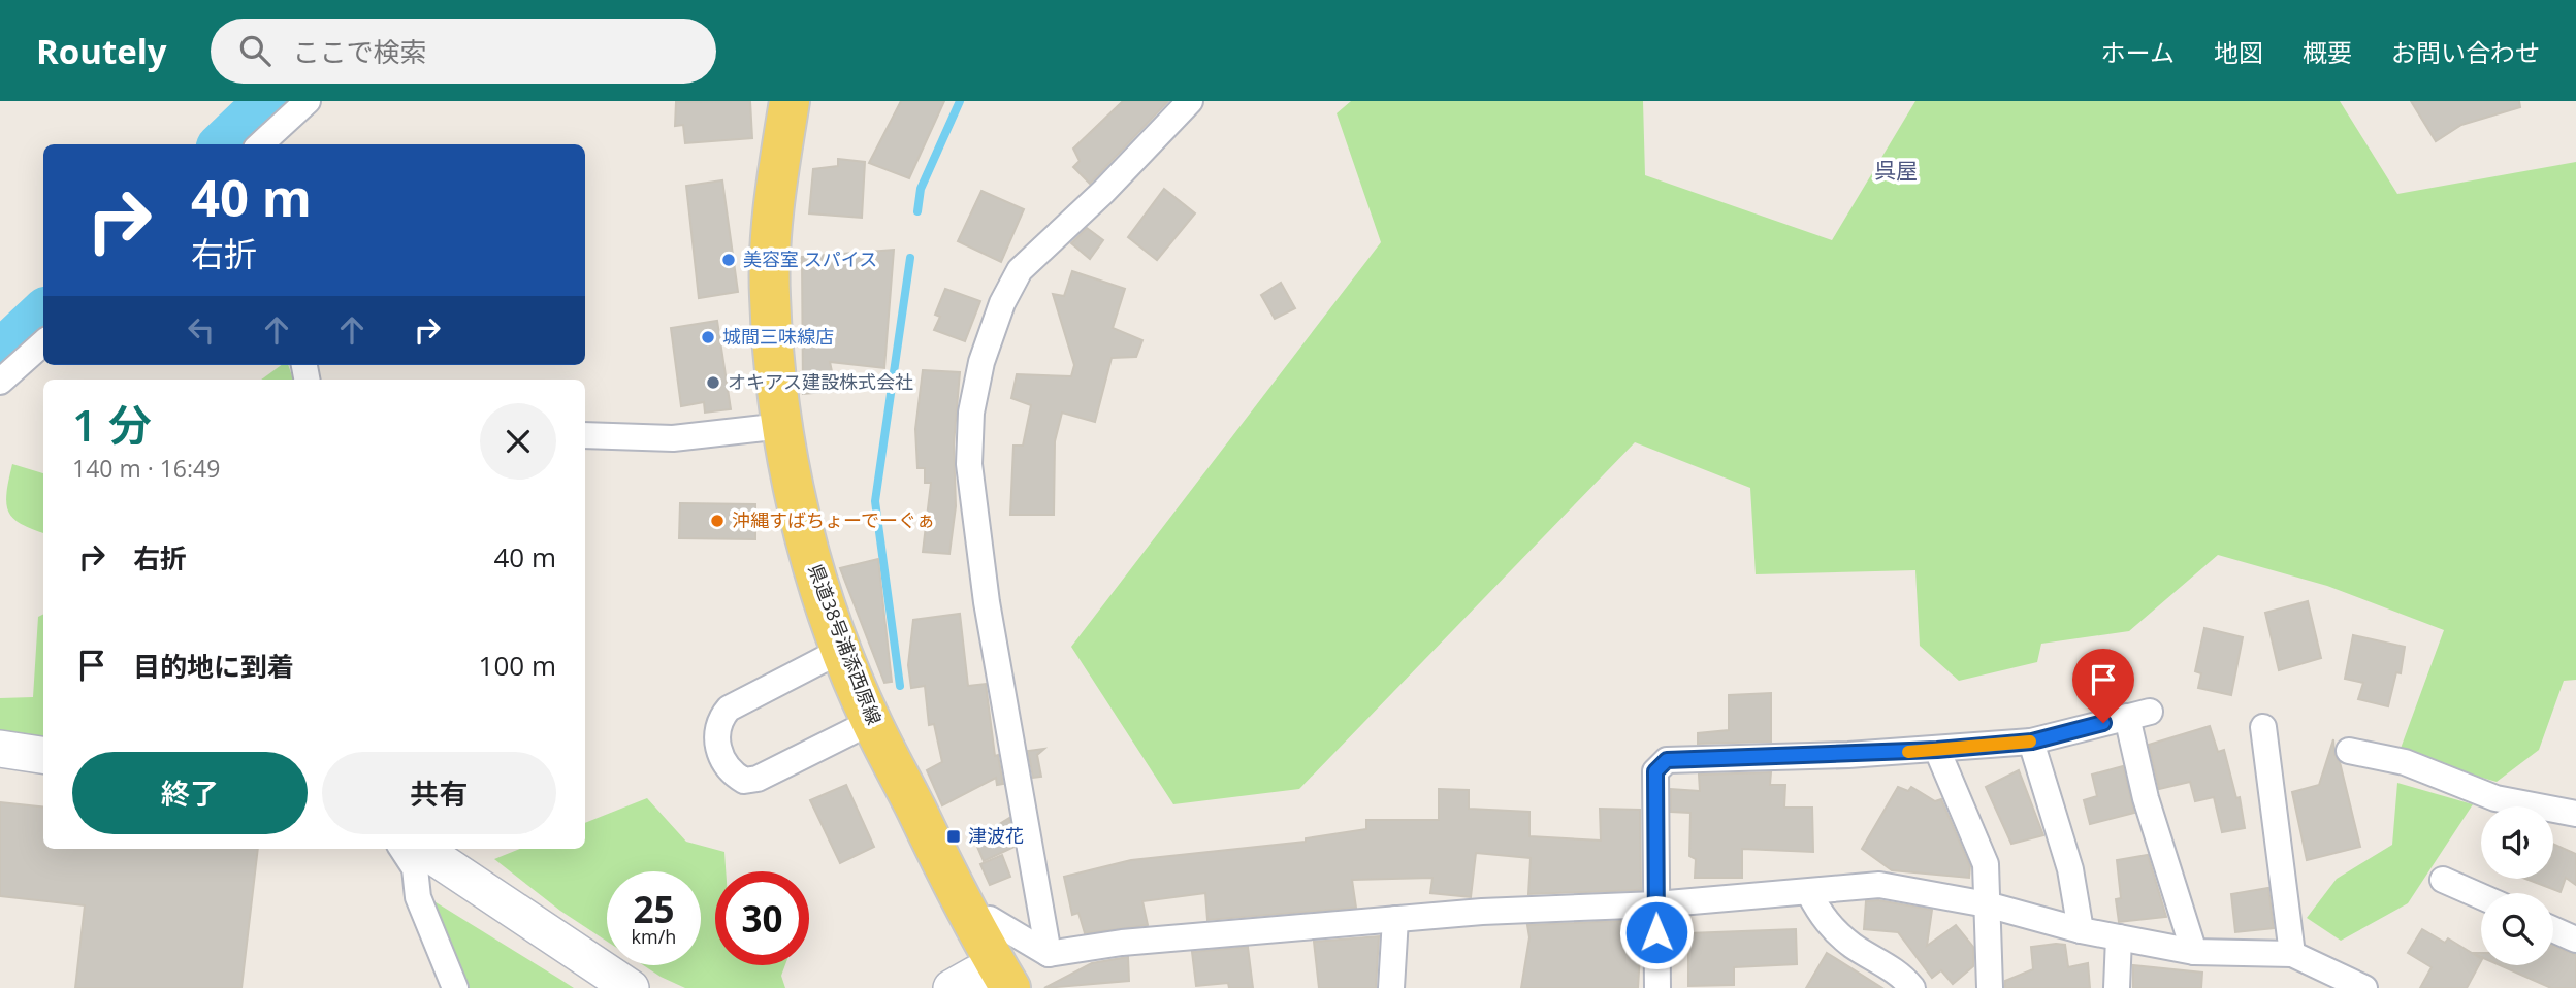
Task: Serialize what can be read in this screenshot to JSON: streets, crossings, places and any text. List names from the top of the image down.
{
  "streets": {
    "main road": ["県道38号浦添西原線"]
  },
  "districts": ["呉屋"],
  "places": {
    "other": [
      "美容室 スパイス",
      "城間三味線店",
      "オキアス建設株式会社",
      "沖縄すばちょーでーぐぁ"
    ],
    "transit": ["津波花"]
  },
  "page": {
    "header": "Routely",
    "search": "ここで検索",
    "nav": [
      "ホーム",
      "地図",
      "概要",
      "お問い合わせ"
    ],
    "turn": ["40 m", "右折"],
    "heading": ["1 分", "140 m · 16:49"],
    "list": [
      {
        "name": "右折",
        "value": "40 m"
      },
      {
        "name": "目的地に到着",
        "value": "100 m"
      }
    ],
    "buttons": ["終了", "共有"],
    "speed": "25 km/h",
    "limit": "30"
  }
}
